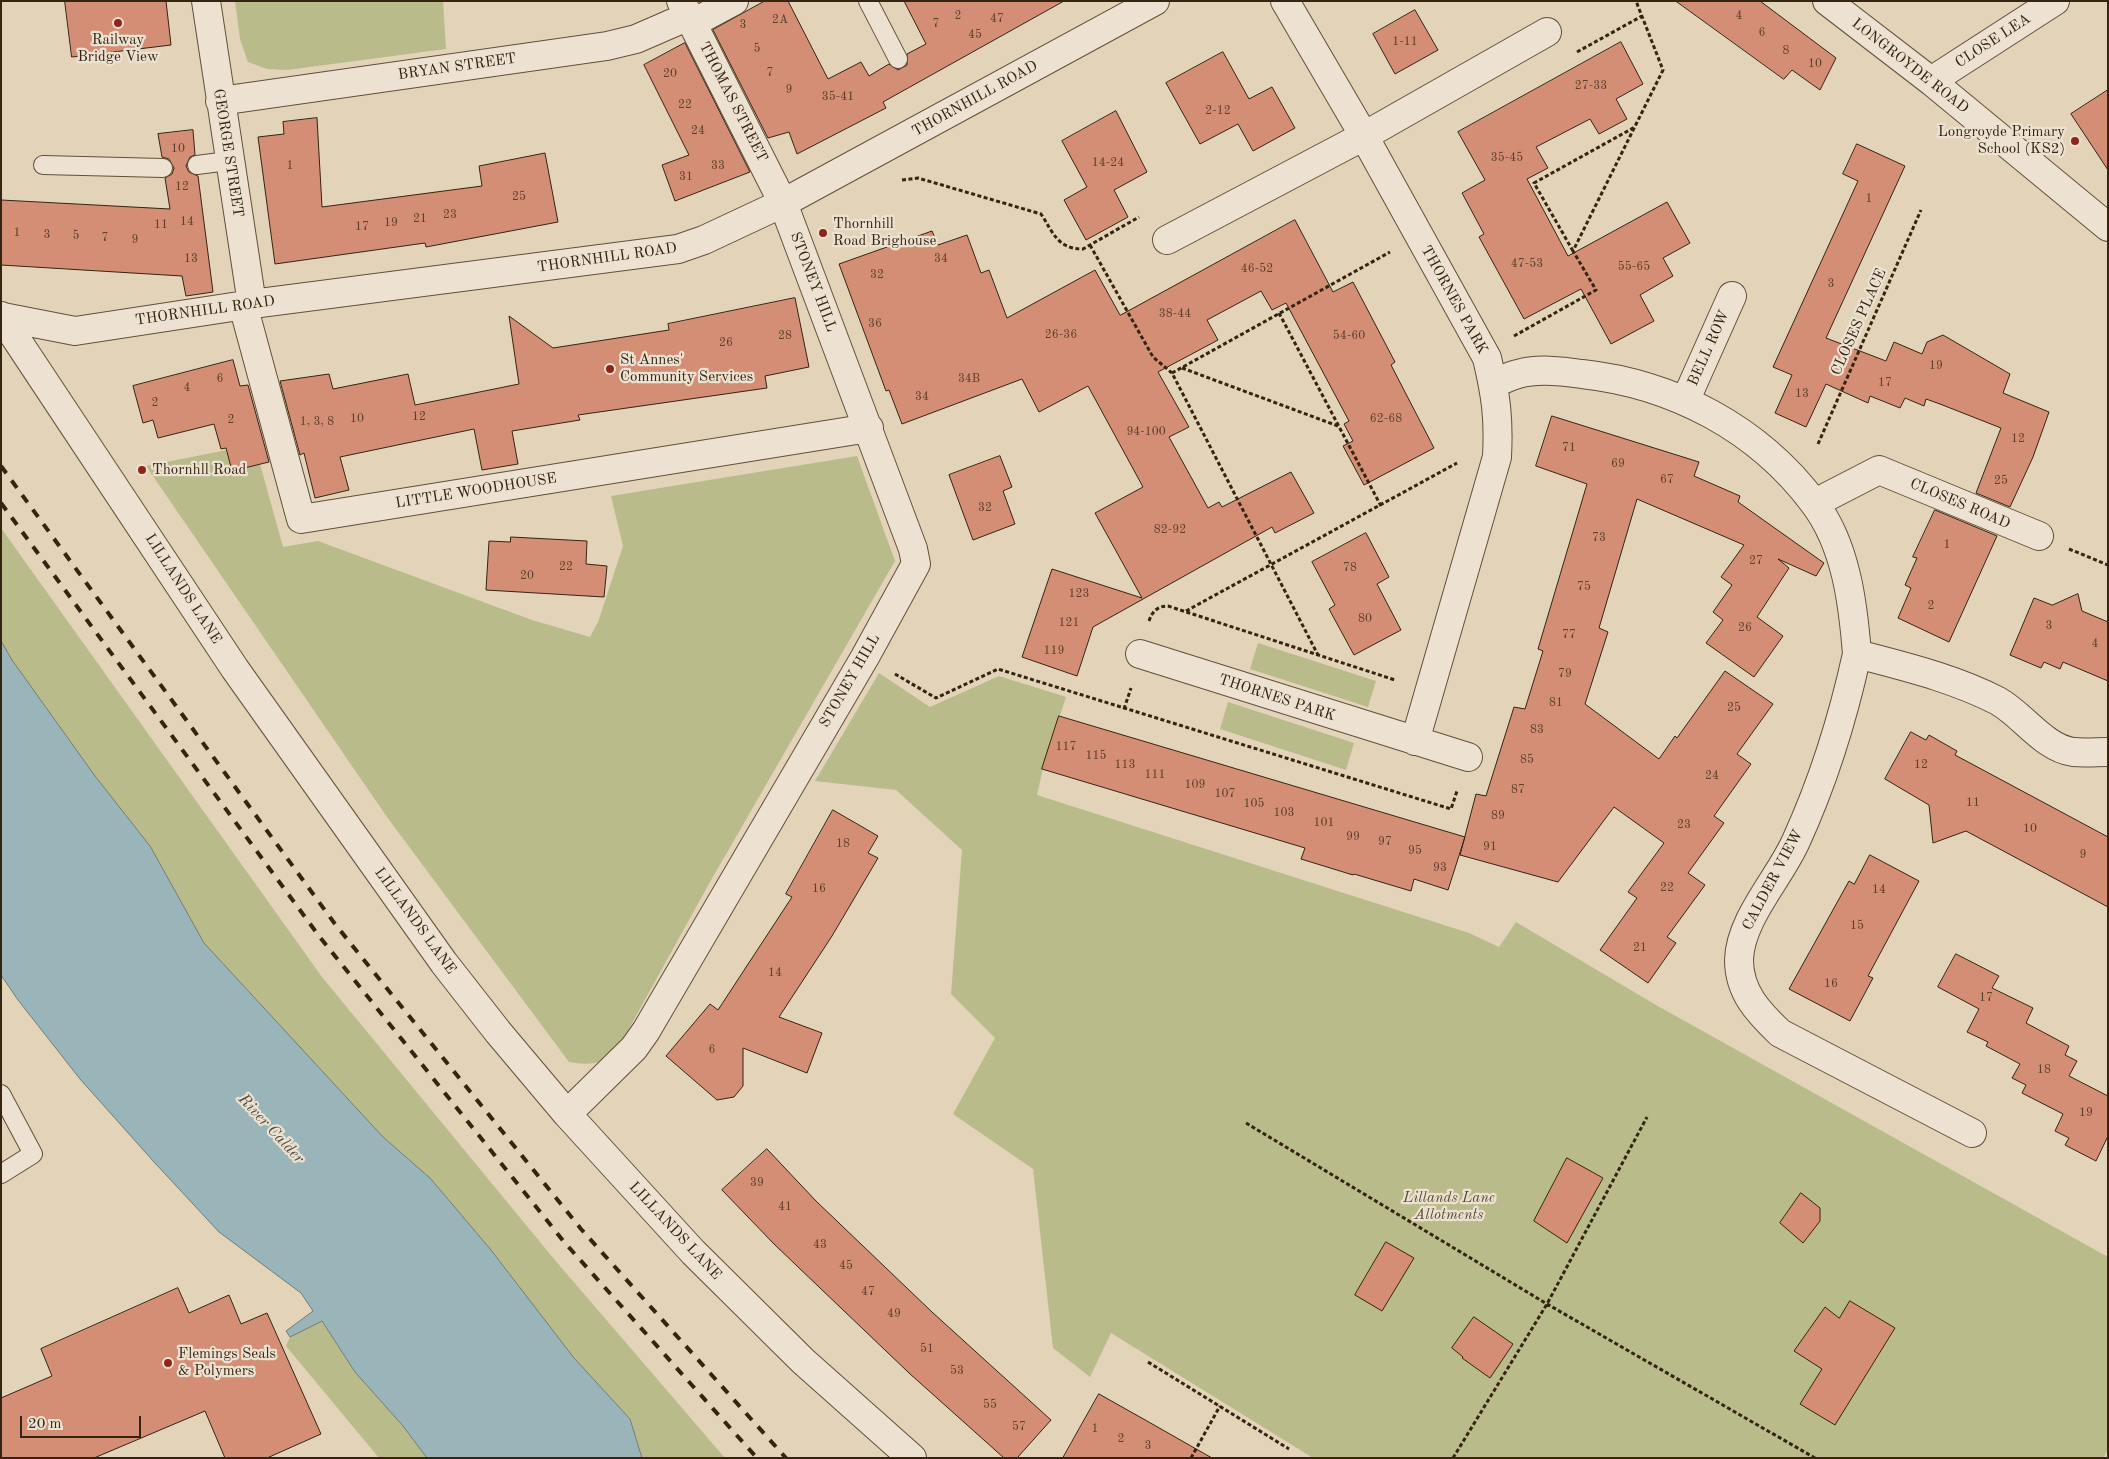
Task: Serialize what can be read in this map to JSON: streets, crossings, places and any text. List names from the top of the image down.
{
  "streets": {
    "street": [
      "CLOSE LEA",
      "LONGROYDE ROAD",
      "BRYAN STREET",
      "THORNHILL ROAD",
      "THOMAS STREET",
      "GEORGE STREET",
      "STONEY HILL",
      "THORNES PARK",
      "BELL ROW",
      "LITTLE WOODHOUSE",
      "CLOSES ROAD",
      "LILLANDS LANE",
      "CALDER VIEW"
    ],
    "path": ["CLOSES PLACE"]
  },
  "crossings": [
    ["CLOSE LEA", "LONGROYDE ROAD"],
    ["BRYAN STREET", "THOMAS STREET"],
    ["BRYAN STREET", "GEORGE STREET"],
    ["THORNHILL ROAD", "THOMAS STREET"],
    ["THORNHILL ROAD", "GEORGE STREET"],
    ["THORNHILL ROAD", "STONEY HILL"],
    ["THORNHILL ROAD", "LITTLE WOODHOUSE"],
    ["THORNHILL ROAD", "LILLANDS LANE"],
    ["THOMAS STREET", "STONEY HILL"],
    ["GEORGE STREET", "LITTLE WOODHOUSE"],
    ["STONEY HILL", "LITTLE WOODHOUSE"],
    ["STONEY HILL", "LILLANDS LANE"],
    ["THORNES PARK", "CALDER VIEW"],
    ["BELL ROW", "CALDER VIEW"],
    ["CLOSES ROAD", "CALDER VIEW"]
  ],
  "water": ["River Calder"],
  "parks": ["Lillands Lane Allotments"],
  "places": [
    "Railway Bridge View",
    "Longroyde Primary School (KS2)",
    "Thornhill Road Brighouse",
    "St Annes' Community Services",
    "Thornhll Road",
    "Flemings Seals & Polymers"
  ],
  "house_numbers": [
    "2",
    "4",
    "47",
    "2A",
    "7",
    "3",
    "6",
    "45",
    "1-11",
    "5",
    "8",
    "10",
    "7",
    "20",
    "27-33",
    "9",
    "35-41",
    "22",
    "2-12",
    "24",
    "10",
    "35-45",
    "14-24",
    "1",
    "33",
    "31",
    "12",
    "25",
    "1",
    "23",
    "21",
    "14",
    "19",
    "11",
    "17",
    "1",
    "3",
    "5",
    "7",
    "9",
    "13",
    "34",
    "47-53",
    "55-65",
    "46-52",
    "32",
    "3",
    "38-44",
    "36",
    "26-36",
    "28",
    "54-60",
    "26",
    "19",
    "6",
    "34B",
    "17",
    "4",
    "13",
    "34",
    "2",
    "12",
    "10",
    "62-68",
    "2",
    "1, 3, 8",
    "94-100",
    "12",
    "71",
    "69",
    "67",
    "25",
    "32",
    "82-92",
    "73",
    "1",
    "27",
    "22",
    "78",
    "20",
    "75",
    "123",
    "2",
    "80",
    "121",
    "3",
    "26",
    "77",
    "4",
    "119",
    "79",
    "81",
    "25",
    "83",
    "117",
    "115",
    "85",
    "113",
    "12",
    "111",
    "24",
    "109",
    "87",
    "107",
    "11",
    "105",
    "103",
    "89",
    "101",
    "23",
    "10",
    "99",
    "97",
    "18",
    "91",
    "95",
    "9",
    "93",
    "22",
    "16",
    "14",
    "15",
    "21",
    "14",
    "16",
    "17",
    "6",
    "18",
    "19",
    "39",
    "41",
    "43",
    "45",
    "47",
    "49",
    "51",
    "53",
    "55",
    "57",
    "1",
    "2",
    "3"
  ],
  "scale_bar": "20 m"
}
